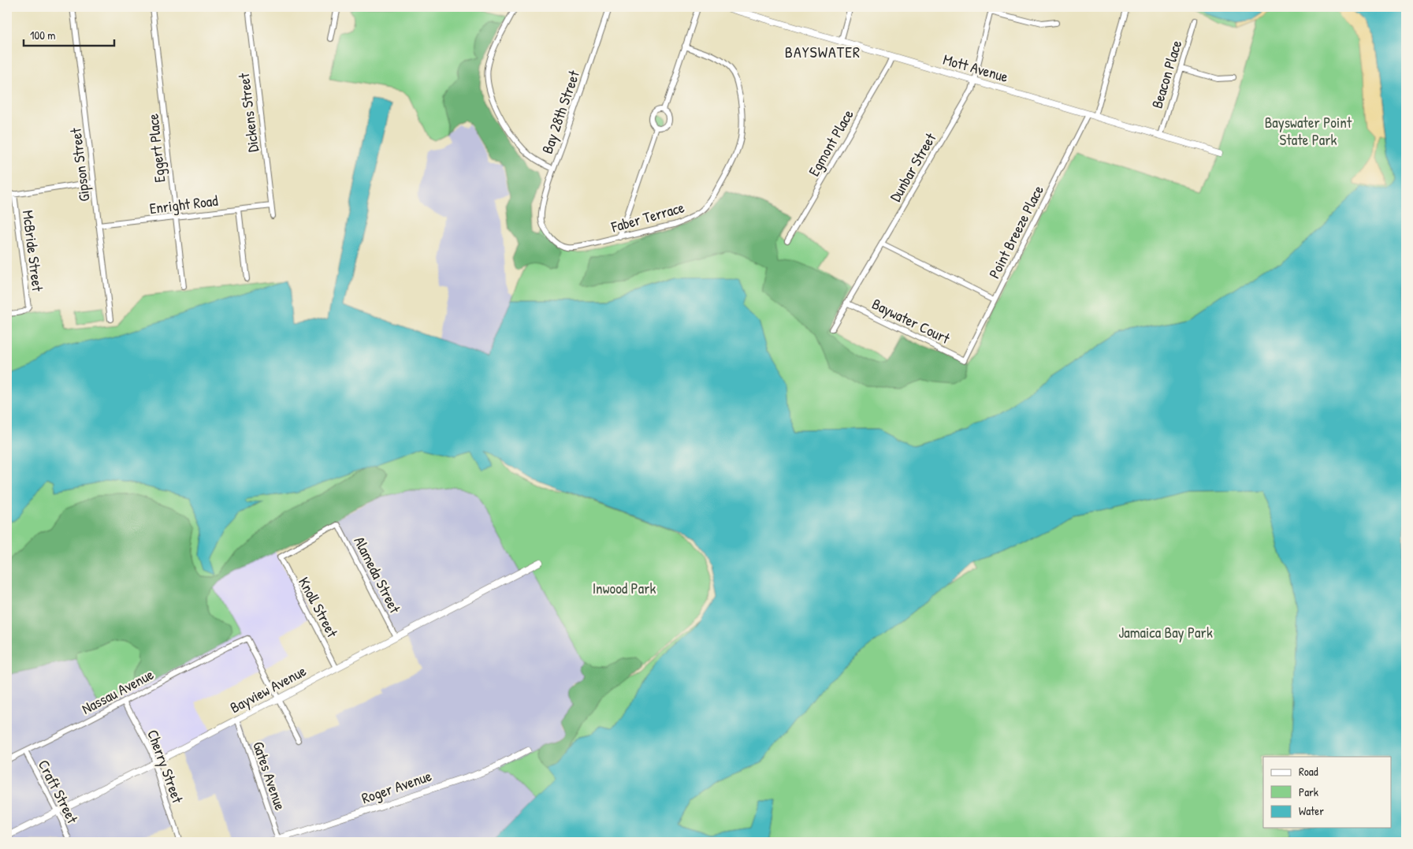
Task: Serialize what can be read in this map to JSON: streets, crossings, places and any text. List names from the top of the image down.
{
  "streets": {
    "street": [
      "Mott Avenue",
      "Beacon Place",
      "Bay 28th Street",
      "Dickens Street",
      "Egmont Place",
      "Eggert Place",
      "Gipson Street",
      "Dunbar Street",
      "Enright Road",
      "Faber Terrace",
      "Point Breeze Place",
      "McBride Street",
      "Baywater Court",
      "Alameda Street",
      "Knoll Street",
      "Bayview Avenue",
      "Nassau Avenue",
      "Cherry Street",
      "Gates Avenue",
      "Roger Avenue",
      "Craft Street"
    ]
  },
  "crossings": [
    ["Mott Avenue", "Beacon Place"],
    ["Mott Avenue", "Egmont Place"],
    ["Mott Avenue", "Dunbar Street"],
    ["Mott Avenue", "Point Breeze Place"],
    ["Bay 28th Street", "Faber Terrace"],
    ["Dickens Street", "Enright Road"],
    ["Eggert Place", "Enright Road"],
    ["Gipson Street", "Enright Road"],
    ["Dunbar Street", "Baywater Court"],
    ["Point Breeze Place", "Baywater Court"],
    ["Alameda Street", "Knoll Street"],
    ["Alameda Street", "Bayview Avenue"],
    ["Knoll Street", "Bayview Avenue"],
    ["Bayview Avenue", "Nassau Avenue"],
    ["Bayview Avenue", "Cherry Street"],
    ["Bayview Avenue", "Gates Avenue"],
    ["Bayview Avenue", "Craft Street"],
    ["Nassau Avenue", "Cherry Street"],
    ["Nassau Avenue", "Craft Street"],
    ["Gates Avenue", "Roger Avenue"]
  ],
  "districts": ["BAYSWATER"],
  "parks": ["Bayswater Point State Park", "Inwood Park", "Jamaica Bay Park"],
  "legend": ["Road", "Park", "Water"],
  "scale_bar": "100 m"
}
